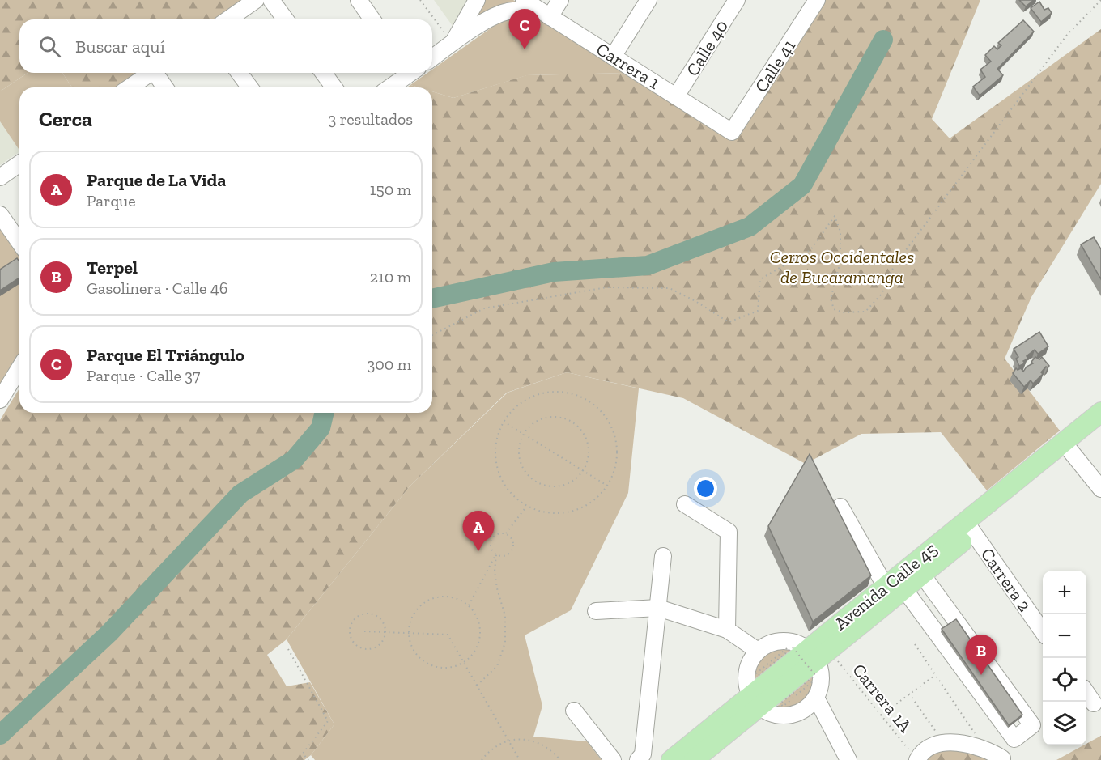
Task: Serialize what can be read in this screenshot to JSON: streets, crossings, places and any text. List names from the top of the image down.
{
  "streets": {
    "main road": ["Avenida Calle 45"],
    "street": [
      "Calle 40",
      "Carrera 1",
      "Calle 41",
      "Carrera 2"
    ],
    "path": ["Carrera 1A"]
  },
  "crossings": [
    ["Calle 40", "Carrera 1"],
    ["Carrera 1", "Calle 41"],
    ["Carrera 2", "Avenida Calle 45"],
    ["Avenida Calle 45", "Carrera 1A"]
  ],
  "parks": ["Cerros Occidentales de Bucaramanga"],
  "page": {
    "pins": ["C", "A", "B"],
    "search": "Buscar aquí",
    "heading": ["Cerca", "3 resultados"],
    "list": [
      {
        "mark": "A",
        "name": "Parque de La Vida",
        "note": "Parque",
        "value": "150 m"
      },
      {
        "mark": "B",
        "name": "Terpel",
        "note": "Gasolinera · Calle 46",
        "value": "210 m"
      },
      {
        "mark": "C",
        "name": "Parque El Triángulo",
        "note": "Parque · Calle 37",
        "value": "300 m"
      }
    ],
    "map_buttons": ["+", "−"]
  }
}
